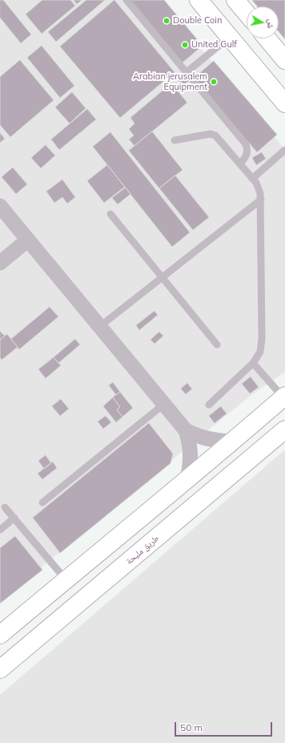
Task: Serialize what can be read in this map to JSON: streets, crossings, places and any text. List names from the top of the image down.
{
  "streets": {
    "main road": ["طريق مليحة"]
  },
  "places": ["Double Coin", "United Gulf", "Arabian jerusalem Equipment"],
  "scale_bar": "50 m",
  "north": "right"
}
